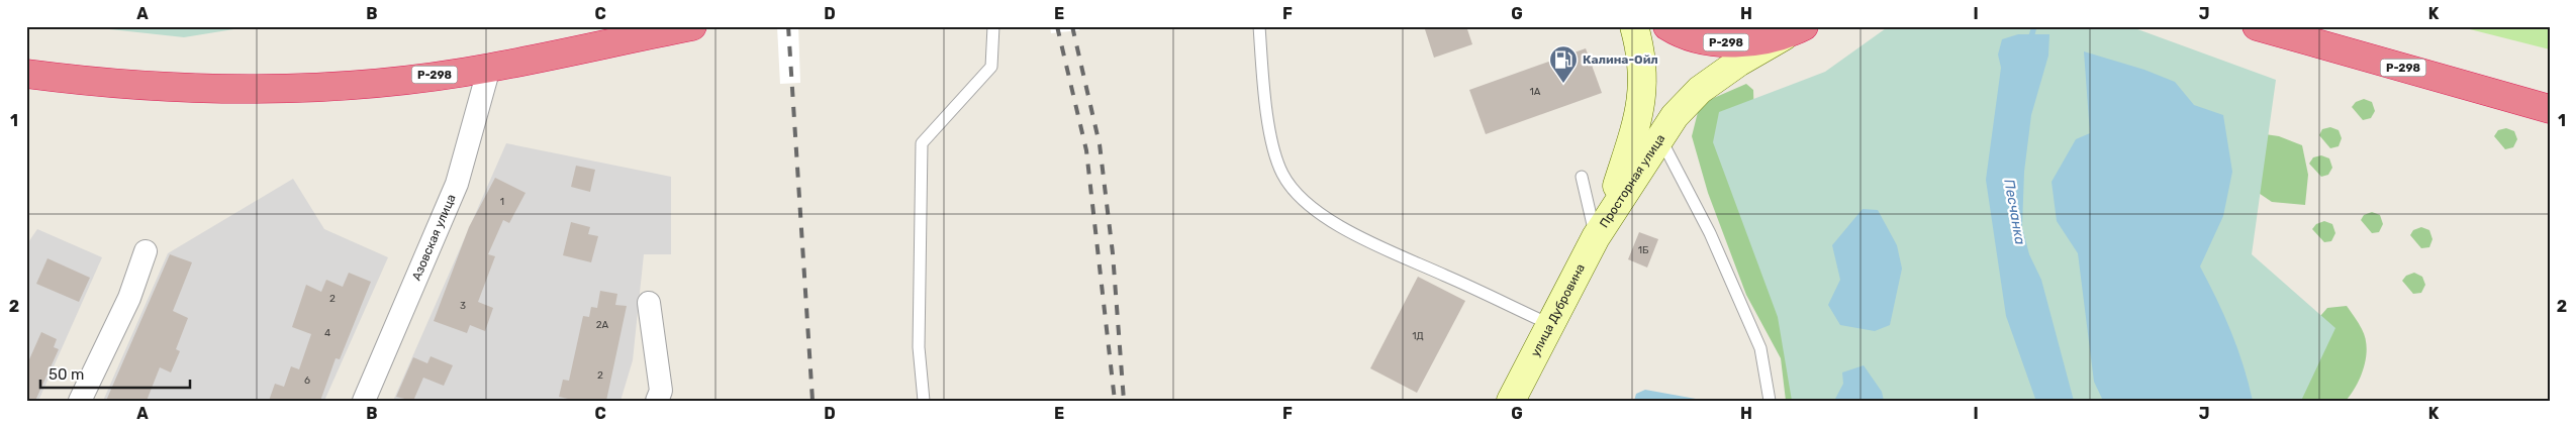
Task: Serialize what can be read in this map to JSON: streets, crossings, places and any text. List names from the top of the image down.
{
  "streets": {
    "highway": ["Р-298"],
    "main road": ["Просторная улица", "улица Дубровина"],
    "street": ["Азовская улица"]
  },
  "crossings": [
    ["Р-298", "Просторная улица"],
    ["Р-298", "Азовская улица"],
    ["Просторная улица", "улица Дубровина"]
  ],
  "water": ["Песчанка"],
  "places": {
    "fuel station": ["Калина-Ойл"]
  },
  "house_numbers": [
    "1А",
    "1",
    "1Б",
    "2",
    "3",
    "2А",
    "4",
    "1Д",
    "2",
    "6"
  ],
  "scale_bar": "50 m",
  "grid": {
    "columns": [
      "A",
      "B",
      "C",
      "D",
      "E",
      "F",
      "G",
      "H",
      "I",
      "J",
      "K"
    ],
    "rows": ["1", "2"]
  }
}
